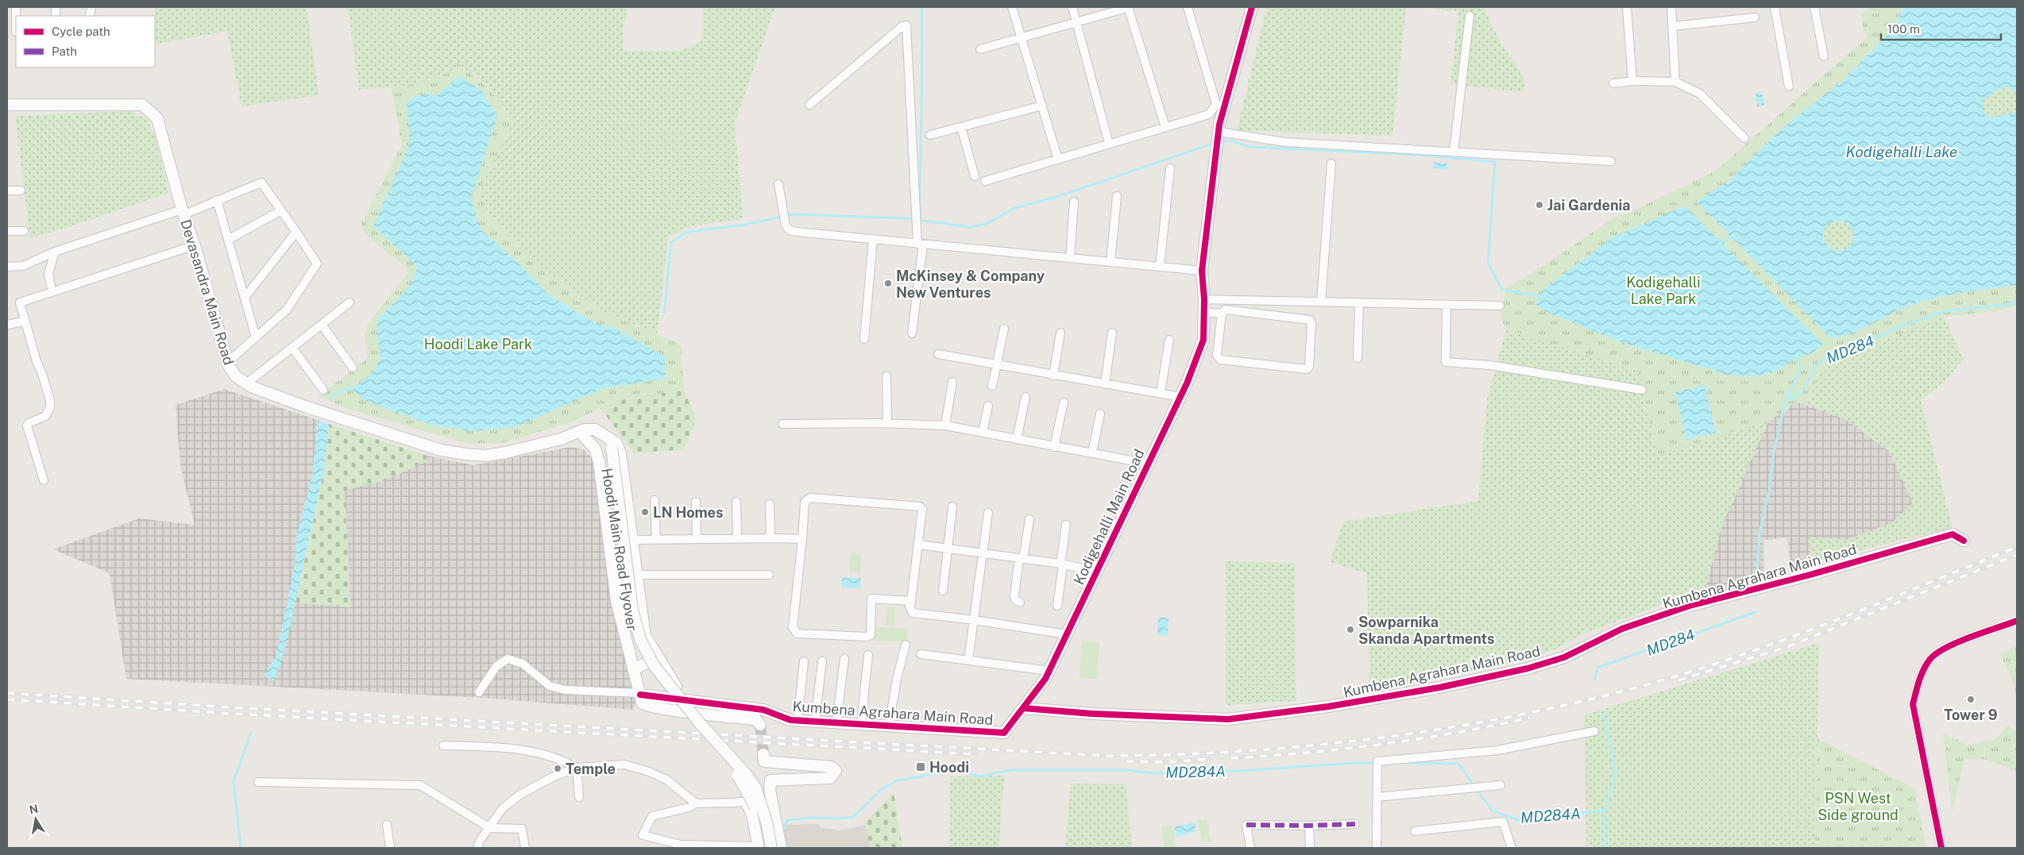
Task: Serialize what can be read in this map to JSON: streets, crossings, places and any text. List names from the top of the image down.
{
  "streets": {
    "street": [
      "Devasandra Main Road",
      "Kodigehalli Main Road",
      "Hoodi Main Road Flyover",
      "Kumbena Agrahara Main Road"
    ]
  },
  "crossings": [
    ["Devasandra Main Road", "Hoodi Main Road Flyover"],
    ["Kodigehalli Main Road", "Kumbena Agrahara Main Road"]
  ],
  "water": ["Kodigehalli Lake", "MD284", "MD284A"],
  "parks": ["Kodigehalli Lake Park", "Hoodi Lake Park", "PSN West Side ground"],
  "places": {
    "other": [
      "Jai Gardenia",
      "McKinsey & Company New Ventures",
      "LN Homes",
      "Sowparnika Skanda Apartments",
      "Tower 9",
      "Temple"
    ],
    "transit": ["Hoodi"]
  },
  "legend": ["Cycle path", "Path"],
  "scale_bar": "100 m",
  "north": "top"
}
